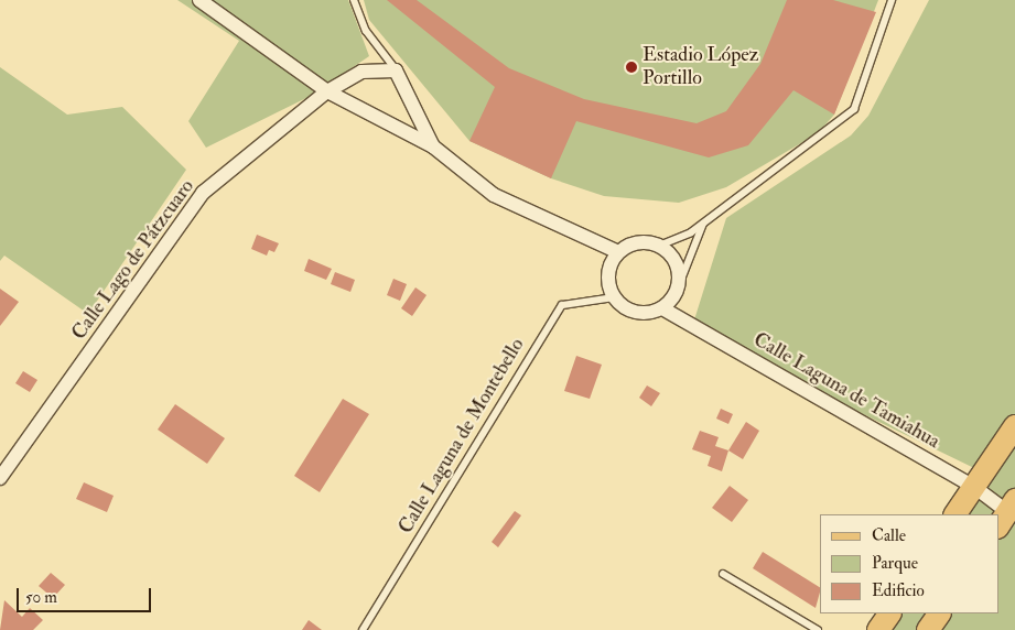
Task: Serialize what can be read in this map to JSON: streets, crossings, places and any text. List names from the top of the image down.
{
  "streets": {
    "street": ["Calle Lago de Pátzcuaro", "Calle Laguna de Tamiahua"],
    "lane": ["Calle Laguna de Montebello"]
  },
  "crossings": [
    ["Calle Laguna de Tamiahua", "Calle Laguna de Montebello"]
  ],
  "places": ["Estadio López Portillo"],
  "legend": ["Calle", "Parque", "Edificio"],
  "scale_bar": "50 m"
}
